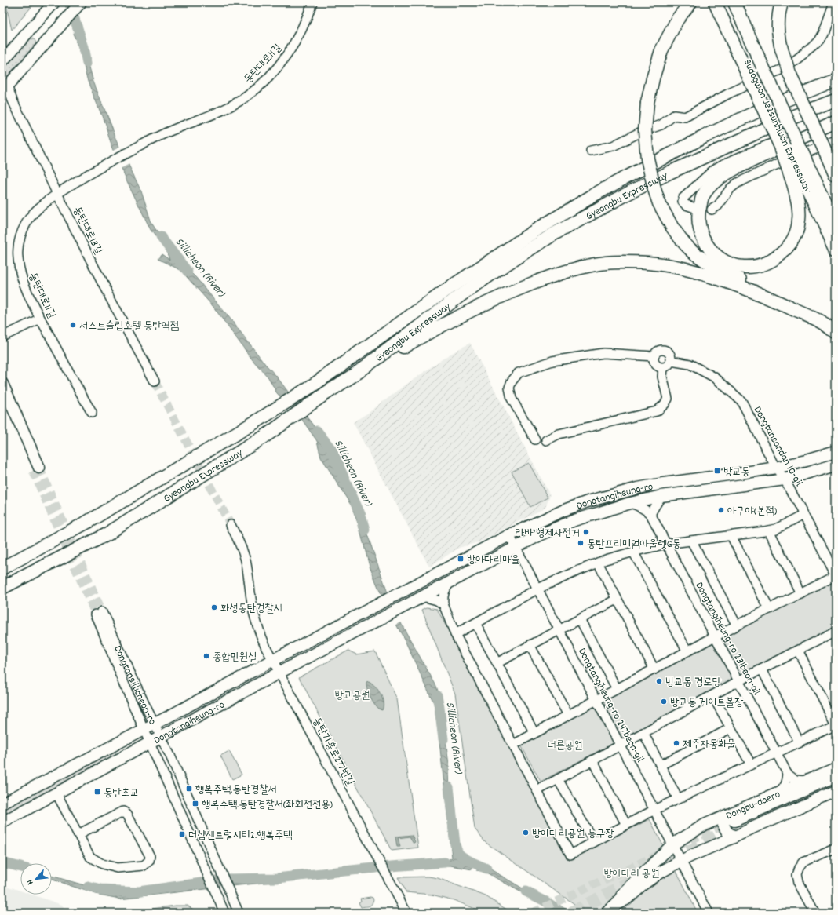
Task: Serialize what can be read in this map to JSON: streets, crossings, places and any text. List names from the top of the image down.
{
  "streets": {
    "highway": ["Sudogwon Je2sunhwan Expressway", "Gyeongbu Expressway", "Dongbu-daero"],
    "main road": ["Dongtangiheung-ro"],
    "street": [
      "동탄대로11길",
      "동탄대로13길",
      "Dongtansandan 10-gil",
      "Dongtangiheung-ro 231beon-gil",
      "Dongtansillicheon-ro",
      "Dongtangiheung-ro 247beon-gil",
      "동탄기흥로277번길"
    ]
  },
  "crossings": [
    ["동탄대로11길", "동탄대로13길"],
    ["Dongtansandan 10-gil", "Dongtangiheung-ro"],
    ["Dongtangiheung-ro", "Dongtansillicheon-ro"],
    ["Dongtangiheung-ro", "Dongtangiheung-ro 247beon-gil"],
    ["Dongtangiheung-ro", "동탄기흥로277번길"],
    ["Dongtangiheung-ro 247beon-gil", "Dongbu-daero"]
  ],
  "water": ["Sillicheon (River)"],
  "parks": ["방교공원", "너른공원", "방아다리 공원"],
  "places": {
    "other": [
      "저스트슬립호텔 동탄역점",
      "아구야(본점)",
      "라바 형제자전거",
      "동탄프리미엄아울렛G동",
      "화성동탄경찰서",
      "종합민원실",
      "방교동 경로당",
      "방교동 게이트볼장",
      "제주자동화물",
      "방아다리공원 농구장"
    ],
    "transit": [
      "방교동",
      "방아다리마을",
      "행복주택.동탄경찰서",
      "동탄초교",
      "행복주택.동탄경찰서(좌회전전용)",
      "더샵센트럴시티2.행복주택"
    ]
  },
  "north": "bottom left"
}
